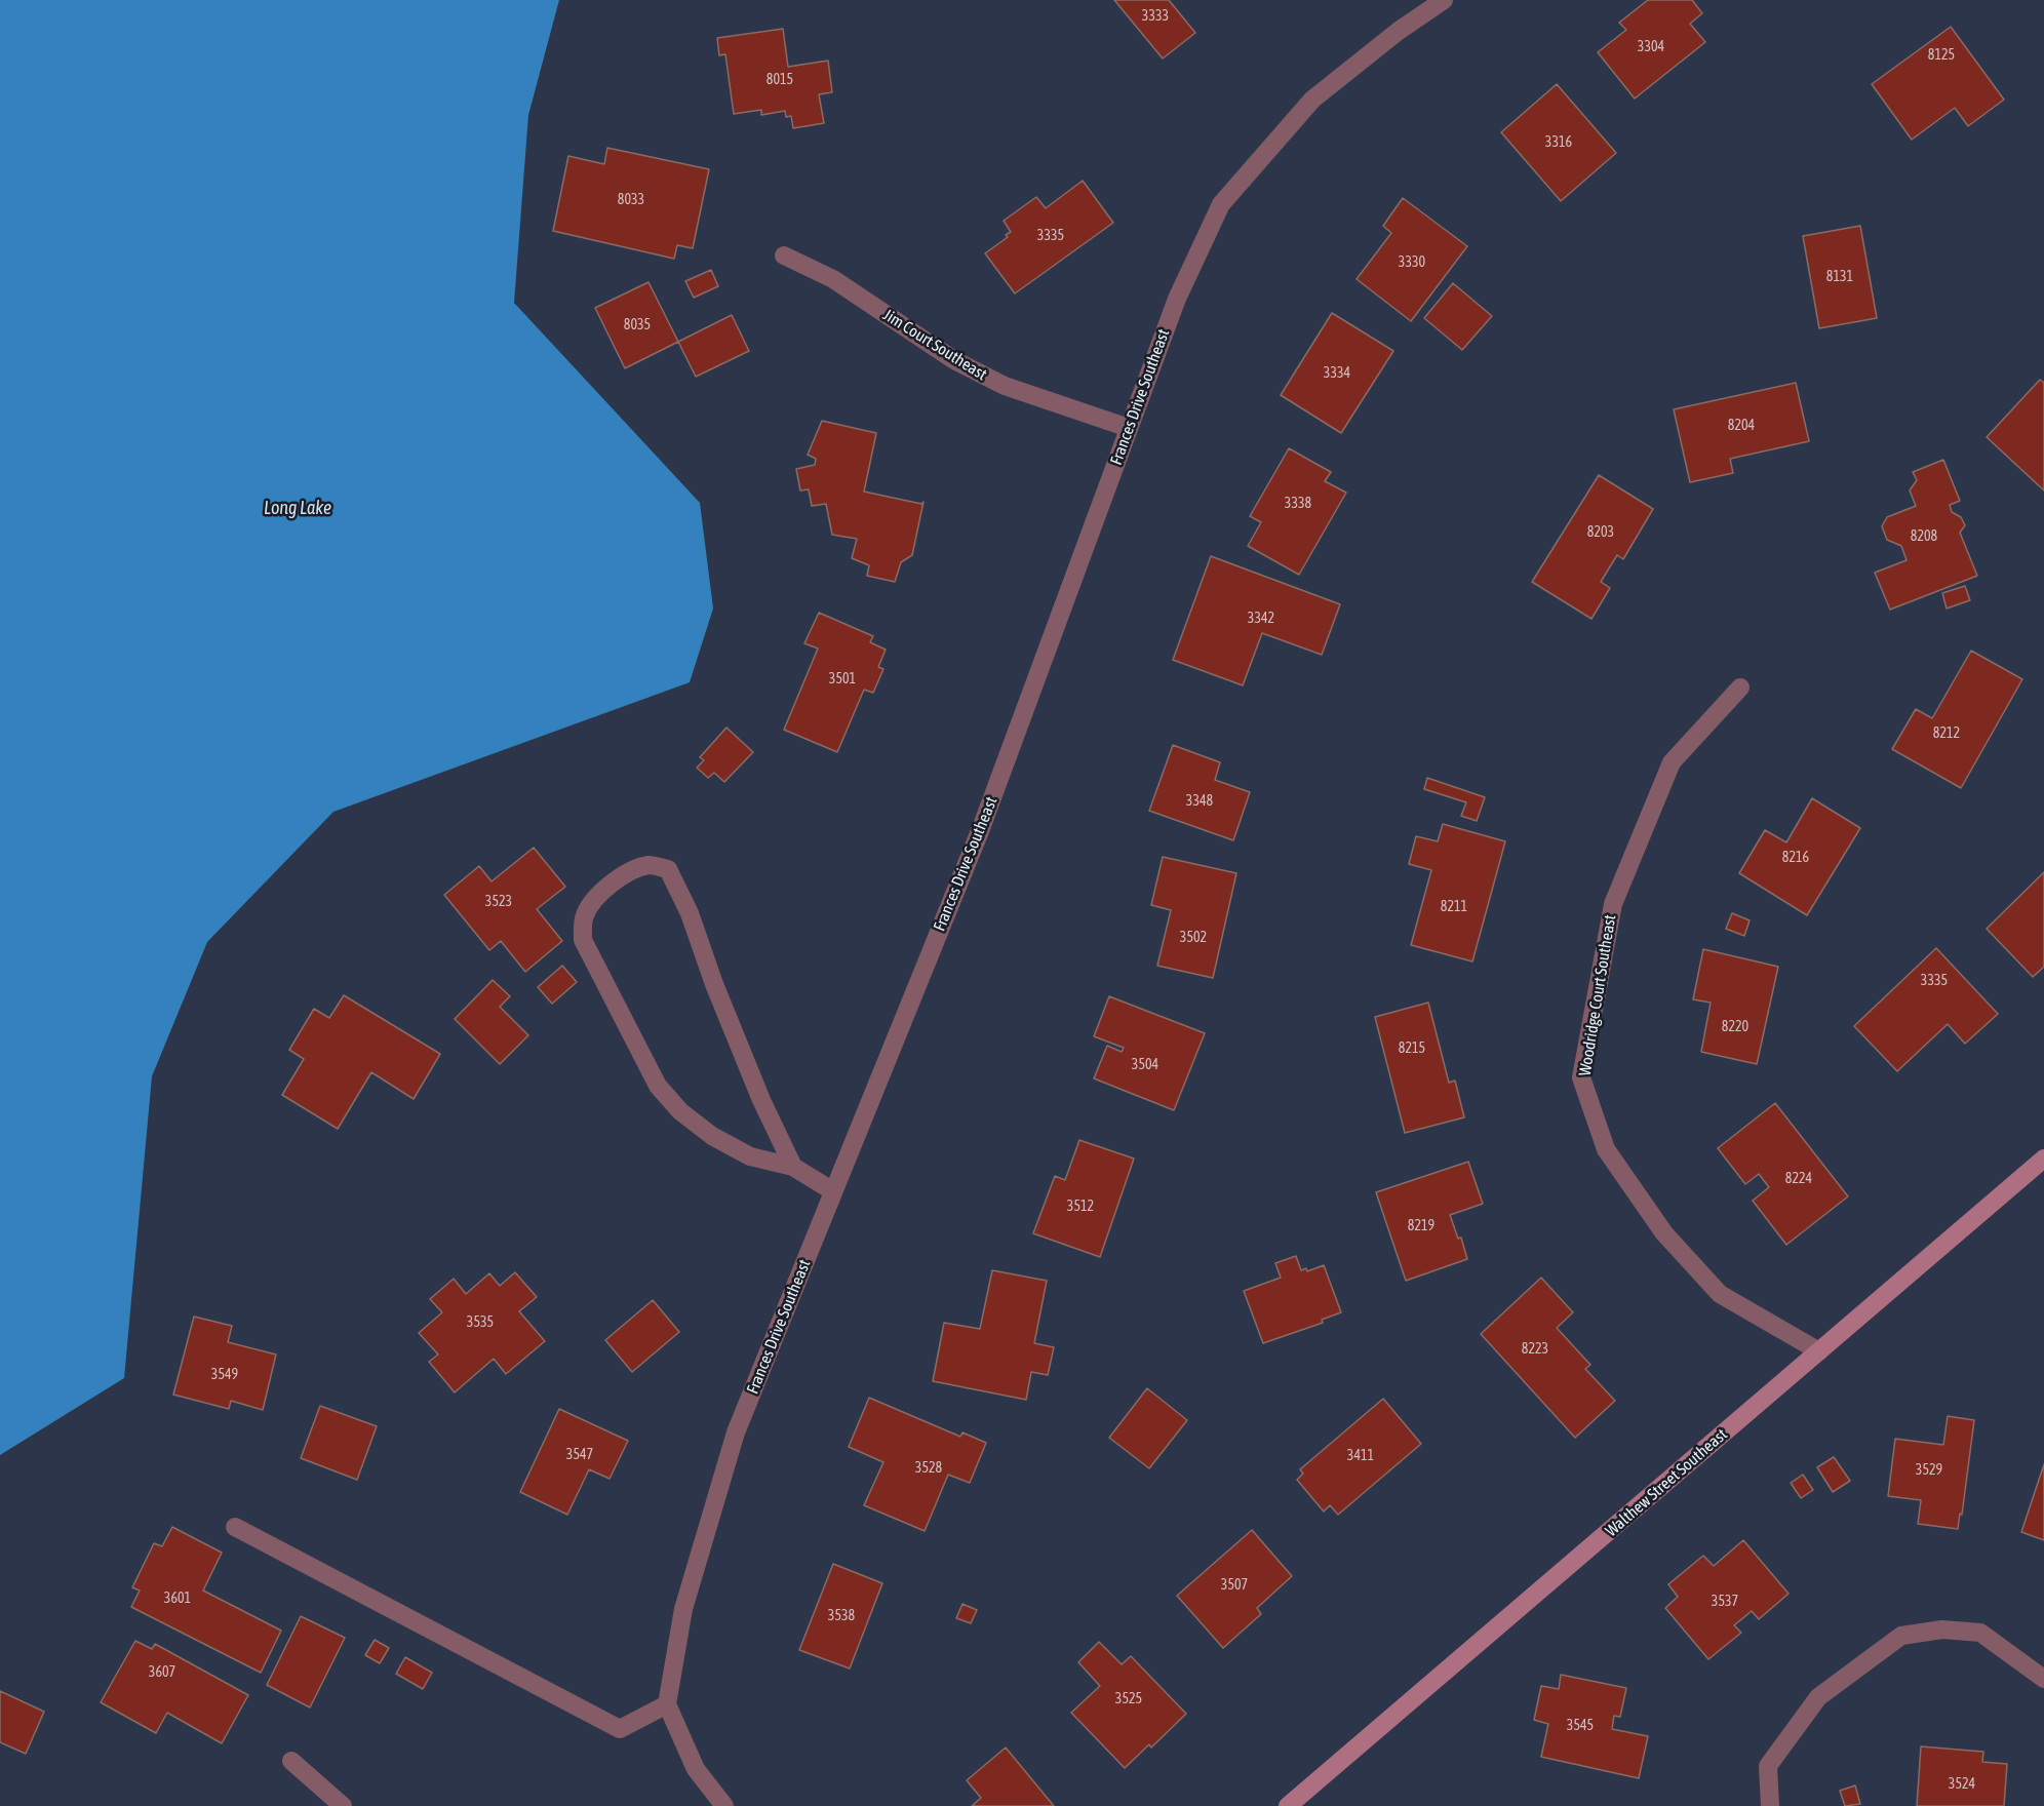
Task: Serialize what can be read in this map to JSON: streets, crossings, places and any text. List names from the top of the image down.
{
  "streets": {
    "street": [
      "Jim Court Southeast",
      "Frances Drive Southeast",
      "Woodridge Court Southeast",
      "Walthew Street Southeast"
    ]
  },
  "crossings": [
    ["Jim Court Southeast", "Frances Drive Southeast"],
    ["Woodridge Court Southeast", "Walthew Street Southeast"]
  ],
  "water": ["Long Lake"],
  "house_numbers": [
    "3333",
    "3304",
    "8125",
    "8015",
    "3316",
    "8033",
    "3335",
    "3330",
    "8131",
    "8035",
    "3334",
    "8204",
    "3338",
    "8203",
    "8208",
    "3342",
    "3501",
    "8212",
    "3348",
    "8216",
    "3523",
    "8211",
    "3502",
    "3335",
    "8220",
    "8215",
    "3504",
    "8224",
    "3512",
    "8219",
    "3535",
    "8223",
    "3549",
    "3547",
    "3411",
    "3528",
    "3529",
    "3507",
    "3601",
    "3537",
    "3538",
    "3607",
    "3525",
    "3545",
    "3524"
  ]
}
